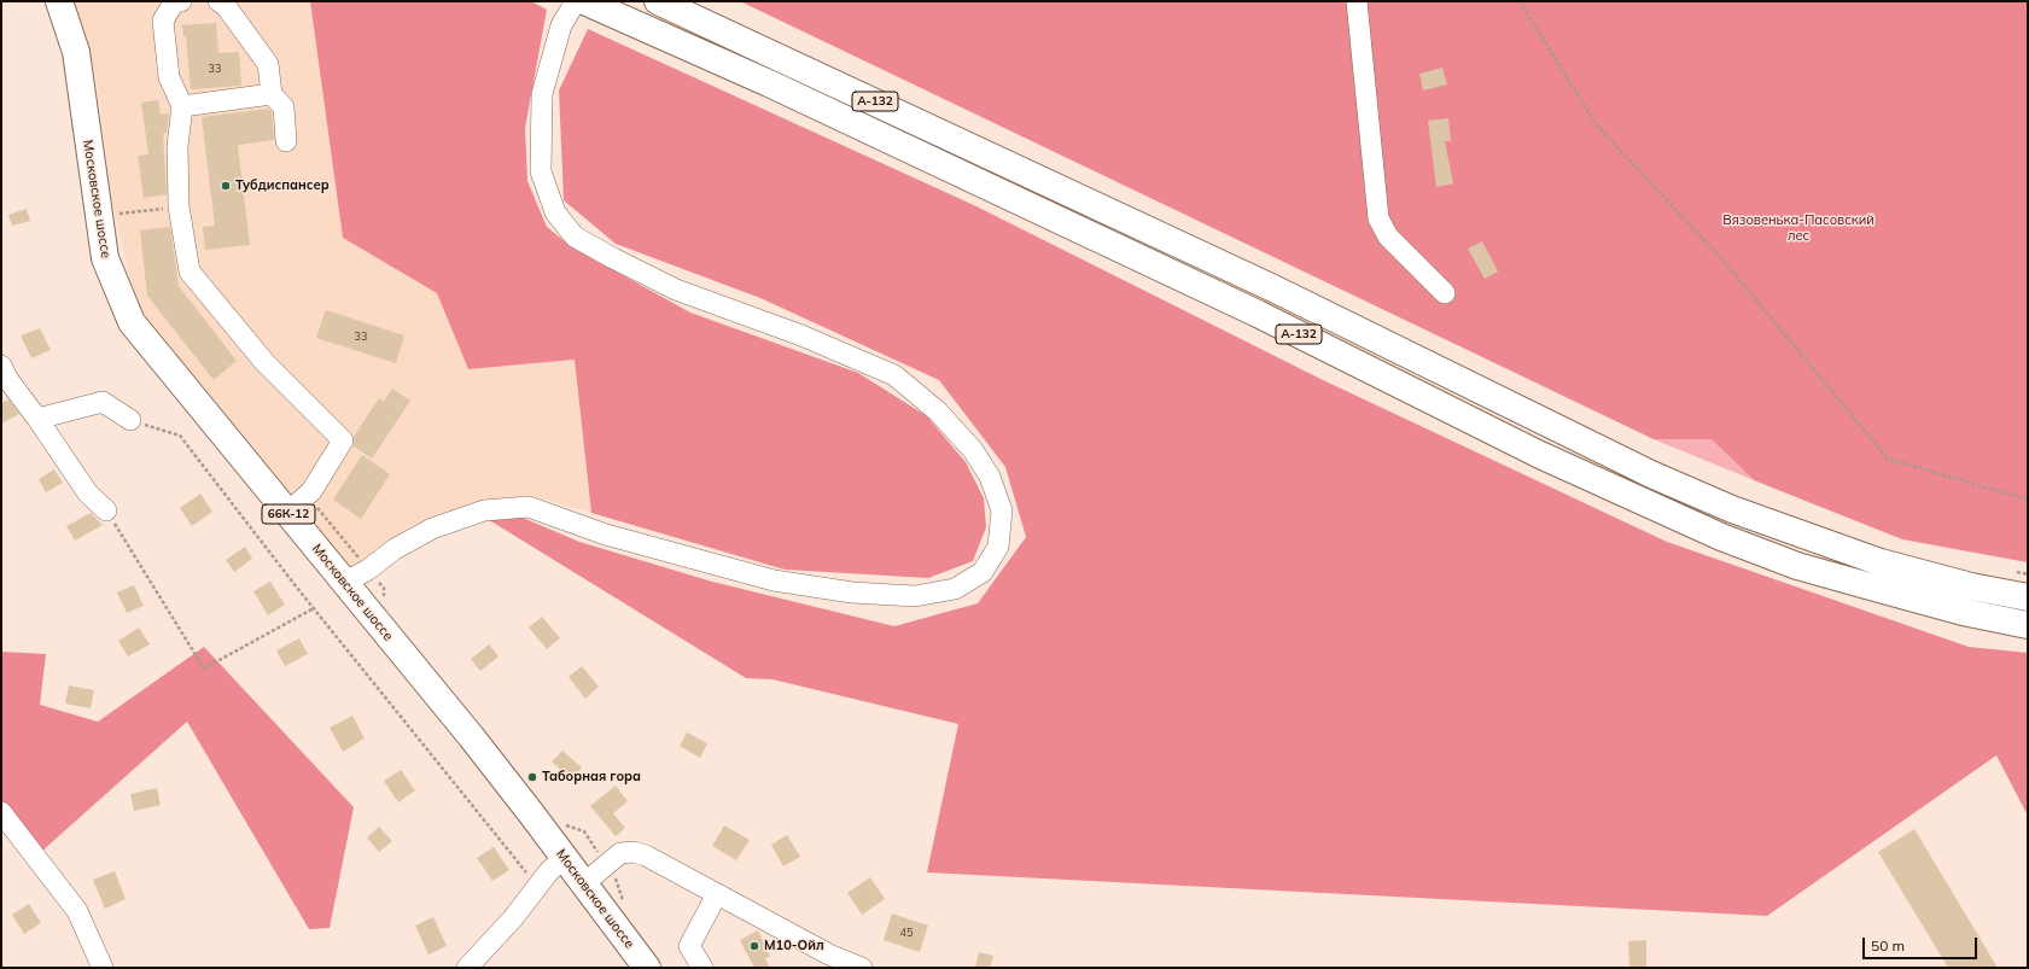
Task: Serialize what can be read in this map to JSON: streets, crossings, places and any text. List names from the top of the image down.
{
  "streets": {
    "main road": ["А-132", "Московское шоссе", "66К-12"]
  },
  "parks": ["Вязовенька-Пасовский лес"],
  "places": ["Тубдиспансер", "Таборная гора", "М10-Ойл"],
  "house_numbers": ["33", "33", "45"],
  "scale_bar": "50 m"
}
